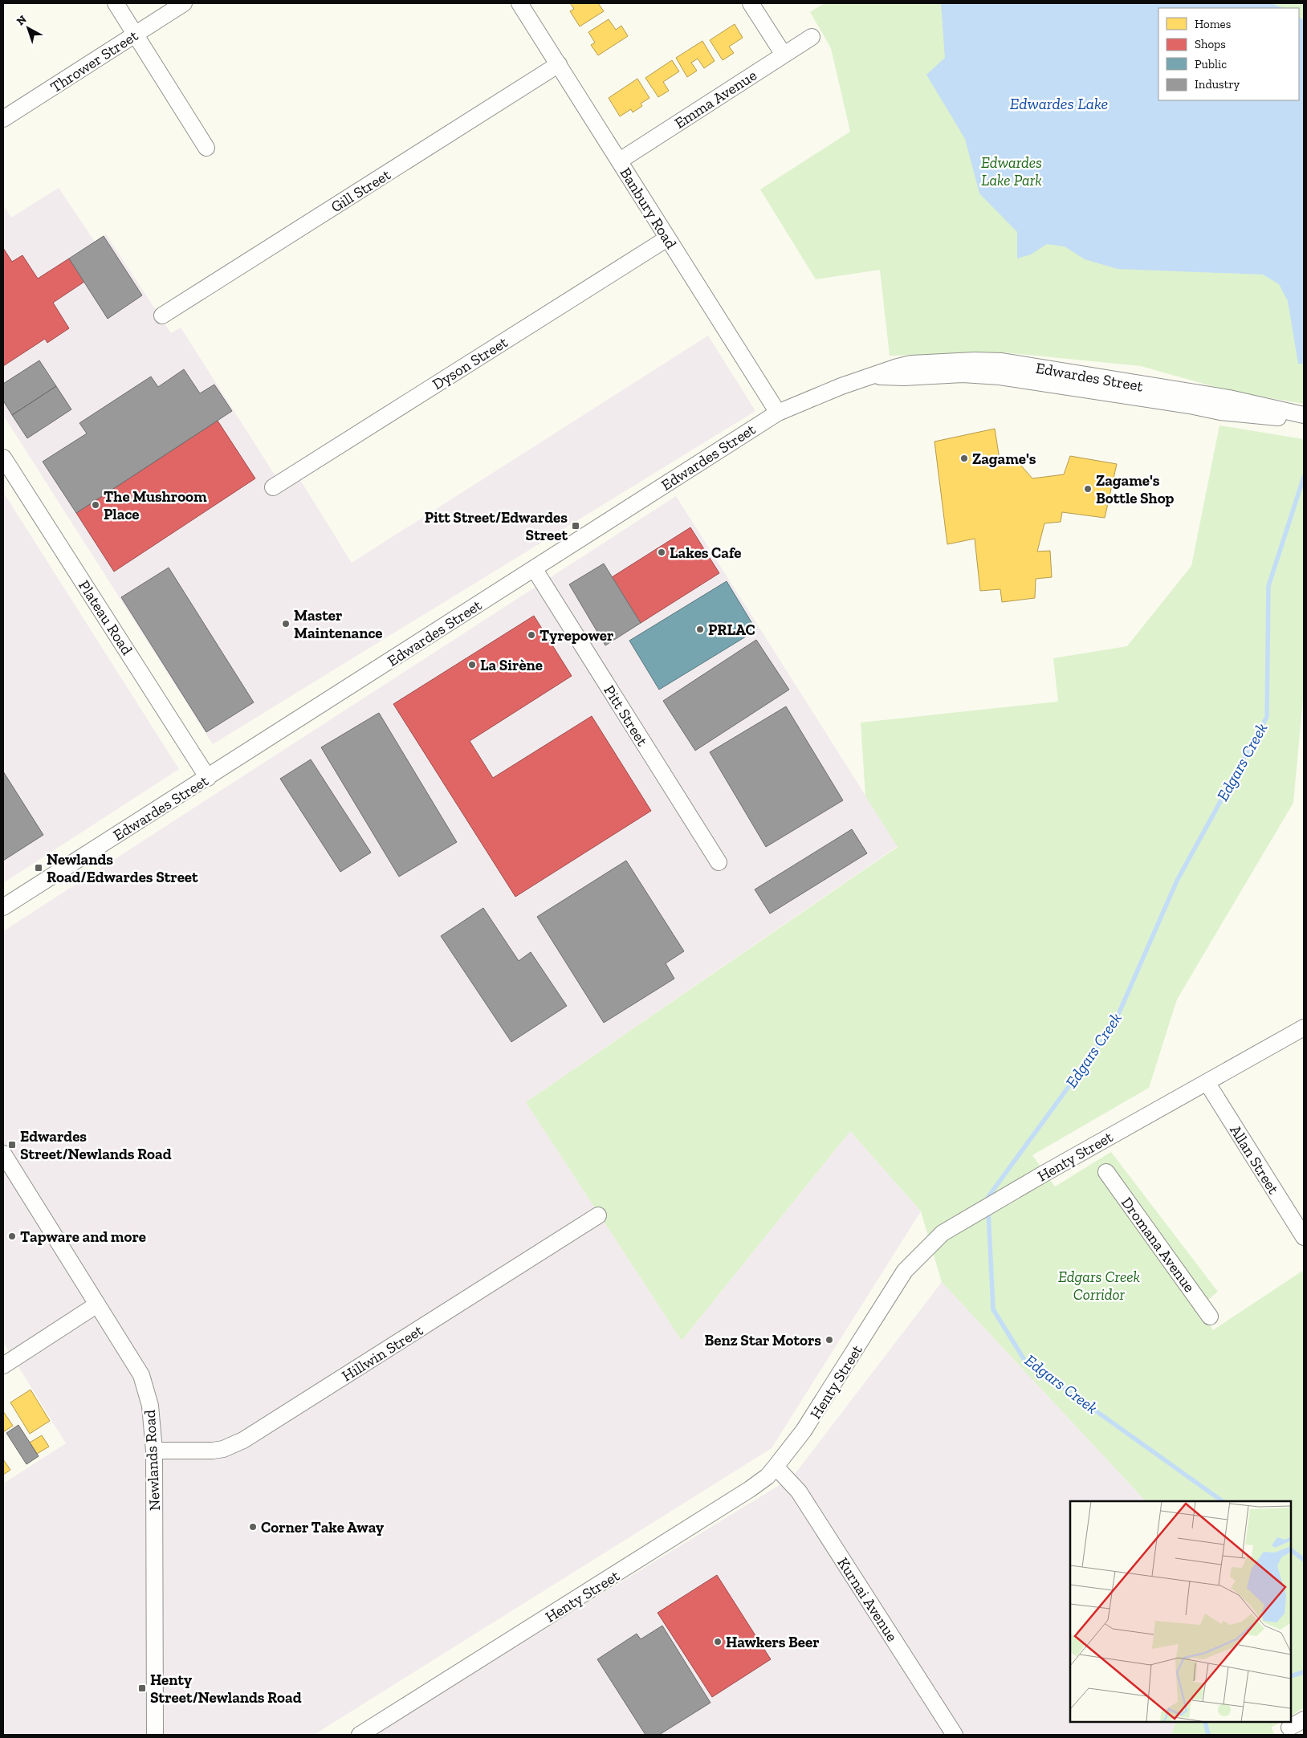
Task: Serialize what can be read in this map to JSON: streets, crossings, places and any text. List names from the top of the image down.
{
  "streets": {
    "street": [
      "Thrower Street",
      "Emma Avenue",
      "Gill Street",
      "Banbury Road",
      "Dyson Street",
      "Edwardes Street",
      "Plateau Road",
      "Pitt Street",
      "Henty Street",
      "Allan Street",
      "Dromana Avenue",
      "Hillwin Street",
      "Newlands Road",
      "Kurnai Avenue"
    ]
  },
  "crossings": [
    ["Emma Avenue", "Banbury Road"],
    ["Gill Street", "Banbury Road"],
    ["Banbury Road", "Dyson Street"],
    ["Banbury Road", "Edwardes Street"],
    ["Edwardes Street", "Plateau Road"],
    ["Edwardes Street", "Pitt Street"],
    ["Henty Street", "Allan Street"],
    ["Henty Street", "Kurnai Avenue"],
    ["Hillwin Street", "Newlands Road"]
  ],
  "water": ["Edwardes Lake", "Edgars Creek"],
  "parks": ["Edwardes Lake Park", "Edgars Creek Corridor"],
  "places": {
    "other": [
      "Zagame's",
      "Zagame's Bottle Shop",
      "The Mushroom Place",
      "Lakes Cafe",
      "Master Maintenance",
      "PRLAC",
      "Tyrepower",
      "La Sirène",
      "Tapware and more",
      "Benz Star Motors",
      "Corner Take Away",
      "Hawkers Beer"
    ],
    "transit": [
      "Pitt Street/Edwardes Street",
      "Newlands Road/Edwardes Street",
      "Edwardes Street/Newlands Road",
      "Henty Street/Newlands Road"
    ]
  },
  "legend": [
    "Homes",
    "Shops",
    "Public",
    "Industry"
  ],
  "north": "top left"
}
